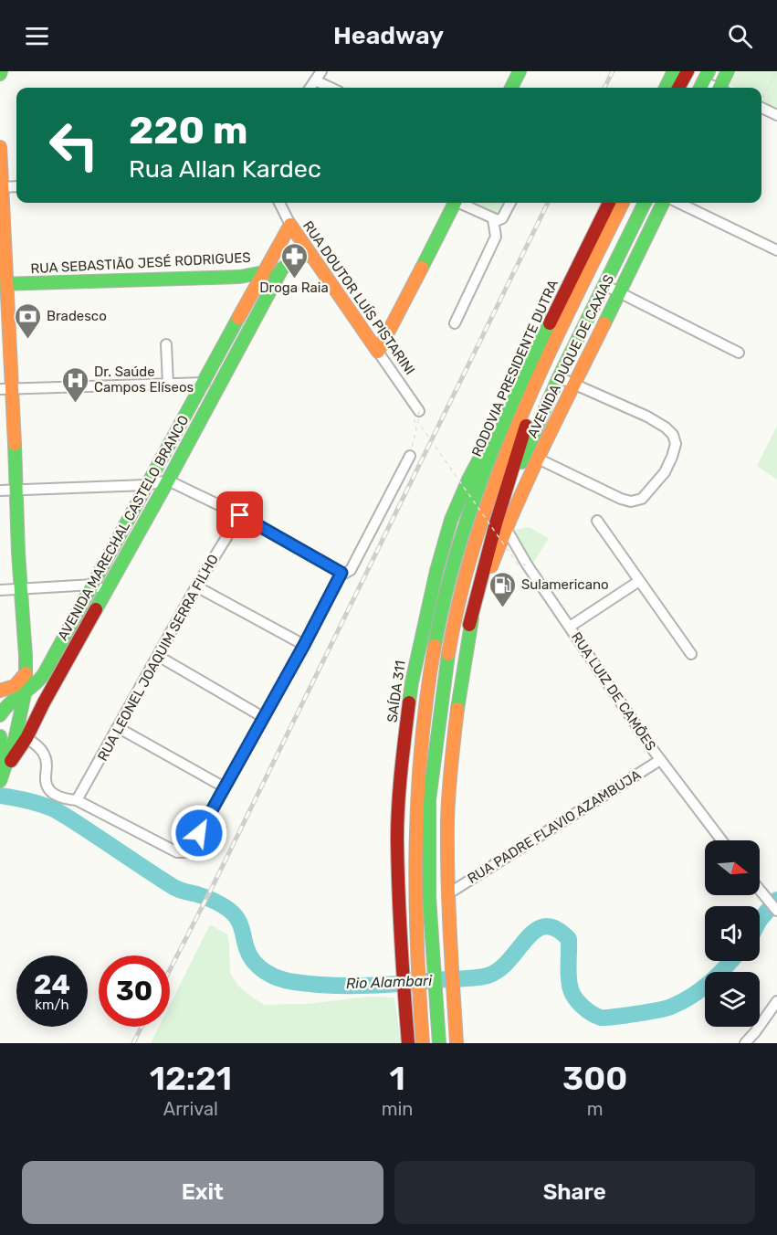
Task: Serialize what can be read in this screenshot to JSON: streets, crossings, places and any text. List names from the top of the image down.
{
  "streets": {
    "main road": [
      "RUA SEBASTIÃO JESÉ RODRIGUES",
      "RUA DOUTOR LUÍS PISTARINI",
      "AVENIDA DUQUE DE CAXIAS",
      "RODOVIA PRESIDENTE DUTRA",
      "AVENIDA MARECHAL CASTELO BRANCO",
      "SAÍDA 311"
    ],
    "street": ["RUA LEONEL JOAQUIM SERRA FILHO", "RUA LUIZ DE CAMÕES", "RUA PADRE FLAVIO AZAMBUJA"]
  },
  "crossings": [
    ["RUA SEBASTIÃO JESÉ RODRIGUES", "AVENIDA MARECHAL CASTELO BRANCO"],
    ["RUA DOUTOR LUÍS PISTARINI", "AVENIDA MARECHAL CASTELO BRANCO"],
    ["AVENIDA DUQUE DE CAXIAS", "RUA LUIZ DE CAMÕES"],
    ["RODOVIA PRESIDENTE DUTRA", "SAÍDA 311"],
    ["RUA LUIZ DE CAMÕES", "RUA PADRE FLAVIO AZAMBUJA"]
  ],
  "water": ["Rio Alambari"],
  "places": {
    "pharmacy": ["Droga Raia"],
    "bank": ["Bradesco"],
    "hospital": ["Dr. Saúde Campos Elíseos"],
    "fuel station": ["Sulamericano"]
  },
  "north": "right",
  "page": {
    "header": "Headway",
    "turn": ["220 m", "Rua Allan Kardec"],
    "speed": "24 km/h",
    "limit": "30",
    "eta": [
      "12:21",
      "Arrival",
      "1",
      "min",
      "300",
      "m"
    ],
    "buttons": ["Exit", "Share"]
  }
}
